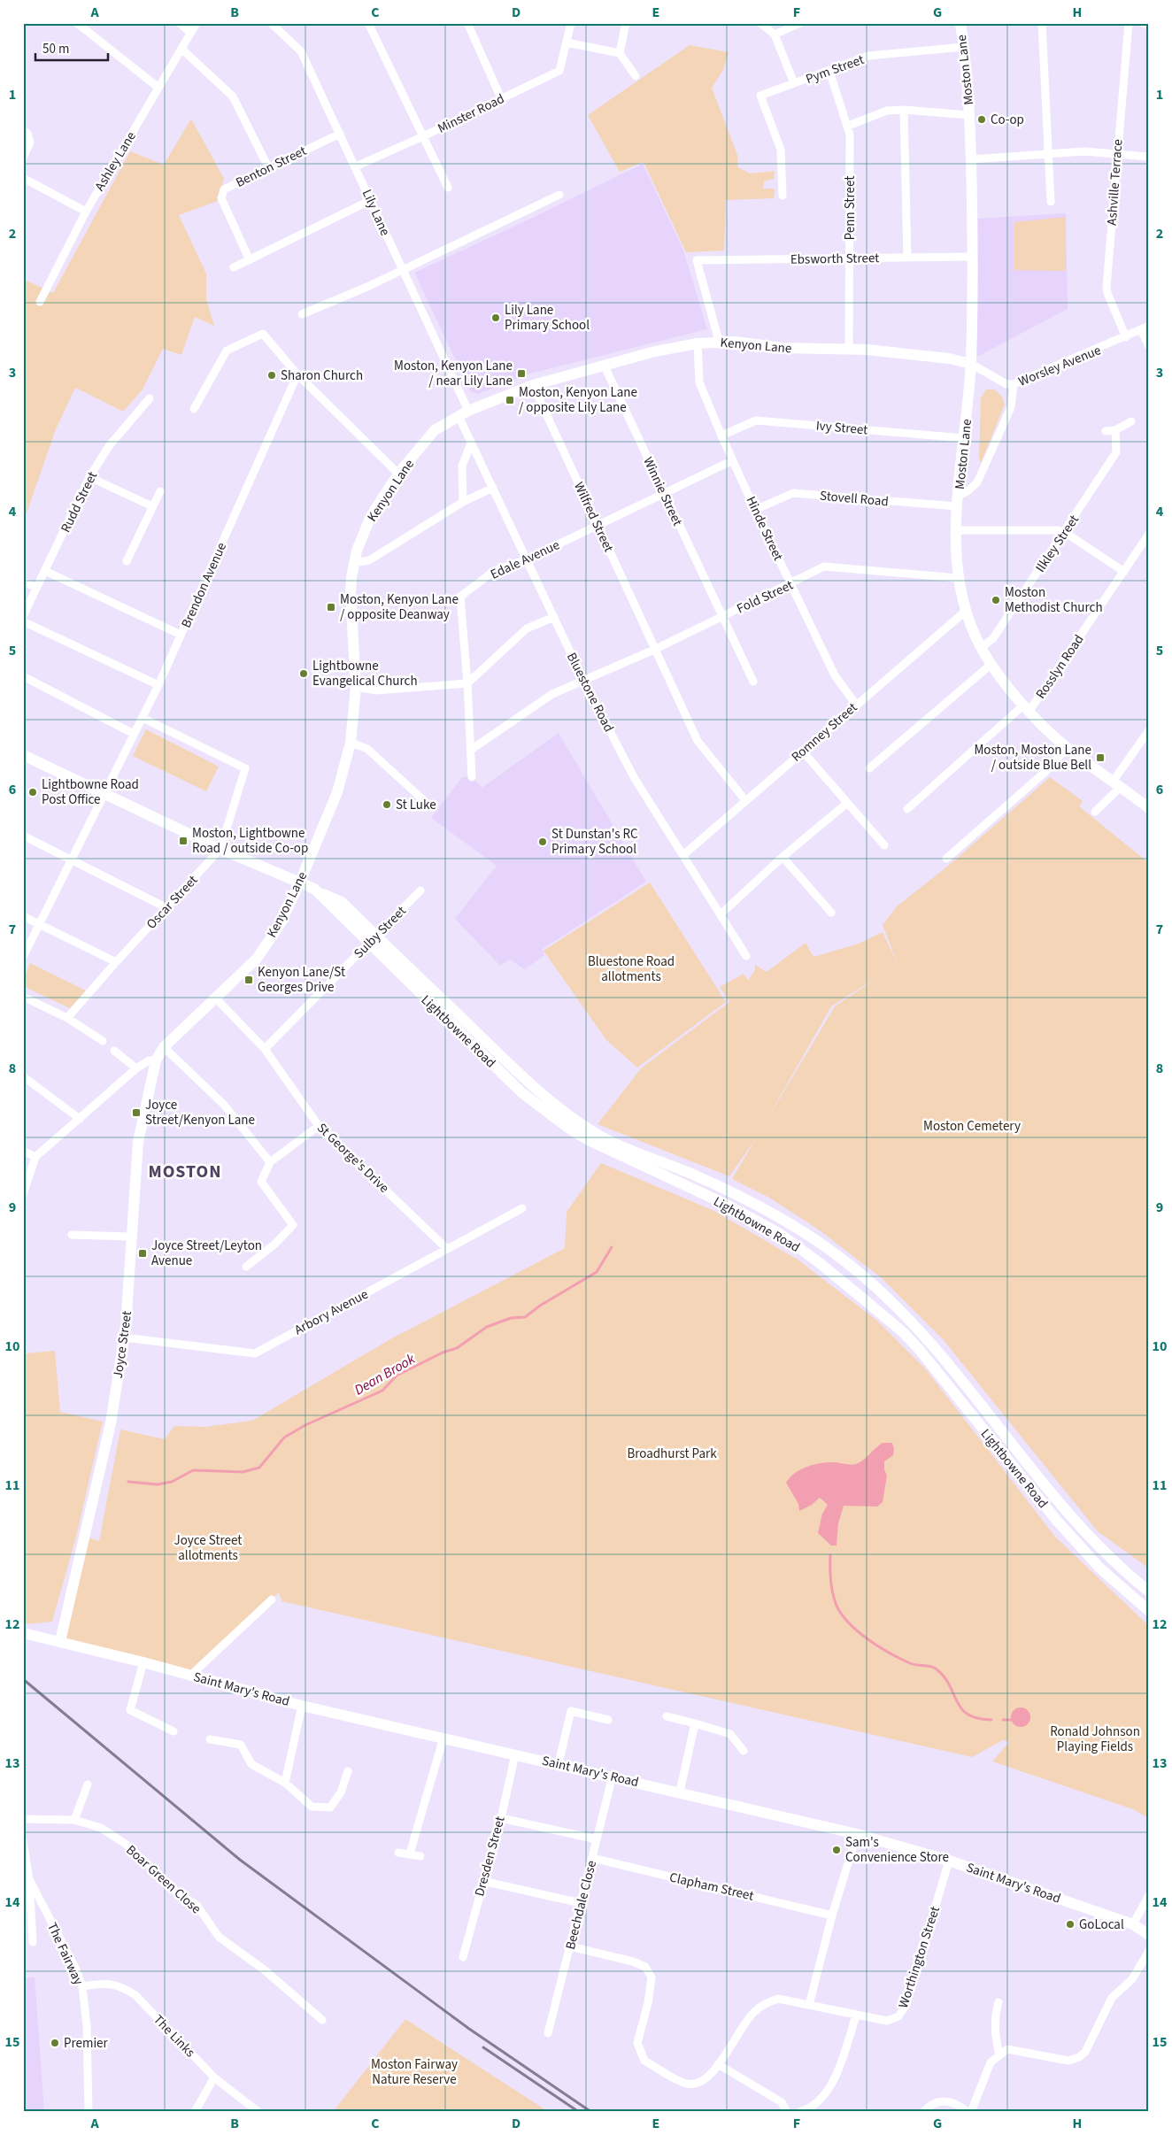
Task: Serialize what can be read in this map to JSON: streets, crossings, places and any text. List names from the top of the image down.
{
  "streets": {
    "street": [
      "Pym Street",
      "Moston Lane",
      "Minster Road",
      "Ashley Lane",
      "Benton Street",
      "Ashville Terrace",
      "Penn Street",
      "Lily Lane",
      "Ebsworth Street",
      "Kenyon Lane",
      "Worsley Avenue",
      "Ivy Street",
      "Winnie Street",
      "Stovell Road",
      "Rudd Street",
      "Wilfred Street",
      "Hinde Street",
      "Ilkley Street",
      "Edale Avenue",
      "Brendon Avenue",
      "Fold Street",
      "Rosslyn Road",
      "Bluestone Road",
      "Romney Street",
      "Oscar Street",
      "Sulby Street",
      "Lightbowne Road",
      "St George's Drive",
      "Arbory Avenue",
      "Joyce Street",
      "Saint Mary's Road",
      "Dresden Street",
      "Boar Green Close",
      "Clapham Street",
      "Beechdale Close",
      "The Fairway",
      "Worthington Street",
      "The Links"
    ]
  },
  "crossings": [
    ["Pym Street", "Moston Lane"],
    ["Pym Street", "Penn Street"],
    ["Moston Lane", "Ebsworth Street"],
    ["Moston Lane", "Kenyon Lane"],
    ["Moston Lane", "Worsley Avenue"],
    ["Moston Lane", "Ivy Street"],
    ["Moston Lane", "Stovell Road"],
    ["Moston Lane", "Ilkley Street"],
    ["Moston Lane", "Fold Street"],
    ["Moston Lane", "Rosslyn Road"],
    ["Moston Lane", "Romney Street"],
    ["Minster Road", "Lily Lane"],
    ["Benton Street", "Lily Lane"],
    ["Ashville Terrace", "Worsley Avenue"],
    ["Penn Street", "Ebsworth Street"],
    ["Penn Street", "Kenyon Lane"],
    ["Lily Lane", "Kenyon Lane"],
    ["Lily Lane", "Bluestone Road"],
    ["Ebsworth Street", "Kenyon Lane"],
    ["Kenyon Lane", "Worsley Avenue"],
    ["Kenyon Lane", "Winnie Street"],
    ["Kenyon Lane", "Wilfred Street"],
    ["Kenyon Lane", "Hinde Street"],
    ["Kenyon Lane", "Bluestone Road"],
    ["Kenyon Lane", "Lightbowne Road"],
    ["Kenyon Lane", "St George's Drive"],
    ["Kenyon Lane", "Joyce Street"],
    ["Ivy Street", "Hinde Street"],
    ["Winnie Street", "Edale Avenue"],
    ["Winnie Street", "Fold Street"],
    ["Stovell Road", "Hinde Street"],
    ["Wilfred Street", "Edale Avenue"],
    ["Wilfred Street", "Fold Street"],
    ["Wilfred Street", "Romney Street"],
    ["Hinde Street", "Edale Avenue"],
    ["Hinde Street", "Fold Street"],
    ["Hinde Street", "Romney Street"],
    ["Edale Avenue", "Fold Street"],
    ["Edale Avenue", "Bluestone Road"],
    ["Brendon Avenue", "Oscar Street"],
    ["Brendon Avenue", "Lightbowne Road"],
    ["Fold Street", "Bluestone Road"],
    ["Bluestone Road", "Romney Street"],
    ["Oscar Street", "Lightbowne Road"],
    ["Sulby Street", "Lightbowne Road"],
    ["Sulby Street", "St George's Drive"],
    ["St George's Drive", "Arbory Avenue"],
    ["Arbory Avenue", "Joyce Street"],
    ["Joyce Street", "Saint Mary's Road"],
    ["Saint Mary's Road", "Dresden Street"],
    ["Saint Mary's Road", "Beechdale Close"],
    ["Saint Mary's Road", "Worthington Street"],
    ["Clapham Street", "Beechdale Close"],
    ["Beechdale Close", "Worthington Street"],
    ["The Fairway", "The Links"]
  ],
  "districts": ["MOSTON"],
  "water": ["Dean Brook"],
  "parks": [
    "Bluestone Road allotments",
    "Moston Cemetery",
    "Broadhurst Park",
    "Joyce Street allotments",
    "Ronald Johnson Playing Fields",
    "Moston Fairway Nature Reserve"
  ],
  "places": {
    "other": [
      "Co-op",
      "Lily Lane Primary School",
      "Sharon Church",
      "Moston Methodist Church",
      "Lightbowne Evangelical Church",
      "Lightbowne Road Post Office",
      "St Luke",
      "St Dunstan's RC Primary School",
      "Sam's Convenience Store",
      "GoLocal",
      "Premier"
    ],
    "transit": [
      "Moston, Kenyon Lane / near Lily Lane",
      "Moston, Kenyon Lane / opposite Lily Lane",
      "Moston, Kenyon Lane / opposite Deanway",
      "Moston, Moston Lane / outside Blue Bell",
      "Moston, Lightbowne Road / outside Co-op",
      "Kenyon Lane/St Georges Drive",
      "Joyce Street/Kenyon Lane",
      "Joyce Street/Leyton Avenue"
    ]
  },
  "scale_bar": "50 m",
  "grid": {
    "columns": [
      "A",
      "B",
      "C",
      "D",
      "E",
      "F",
      "G",
      "H"
    ],
    "rows": [
      "1",
      "2",
      "3",
      "4",
      "5",
      "6",
      "7",
      "8",
      "9",
      "10",
      "11",
      "12",
      "13",
      "14",
      "15"
    ]
  }
}
